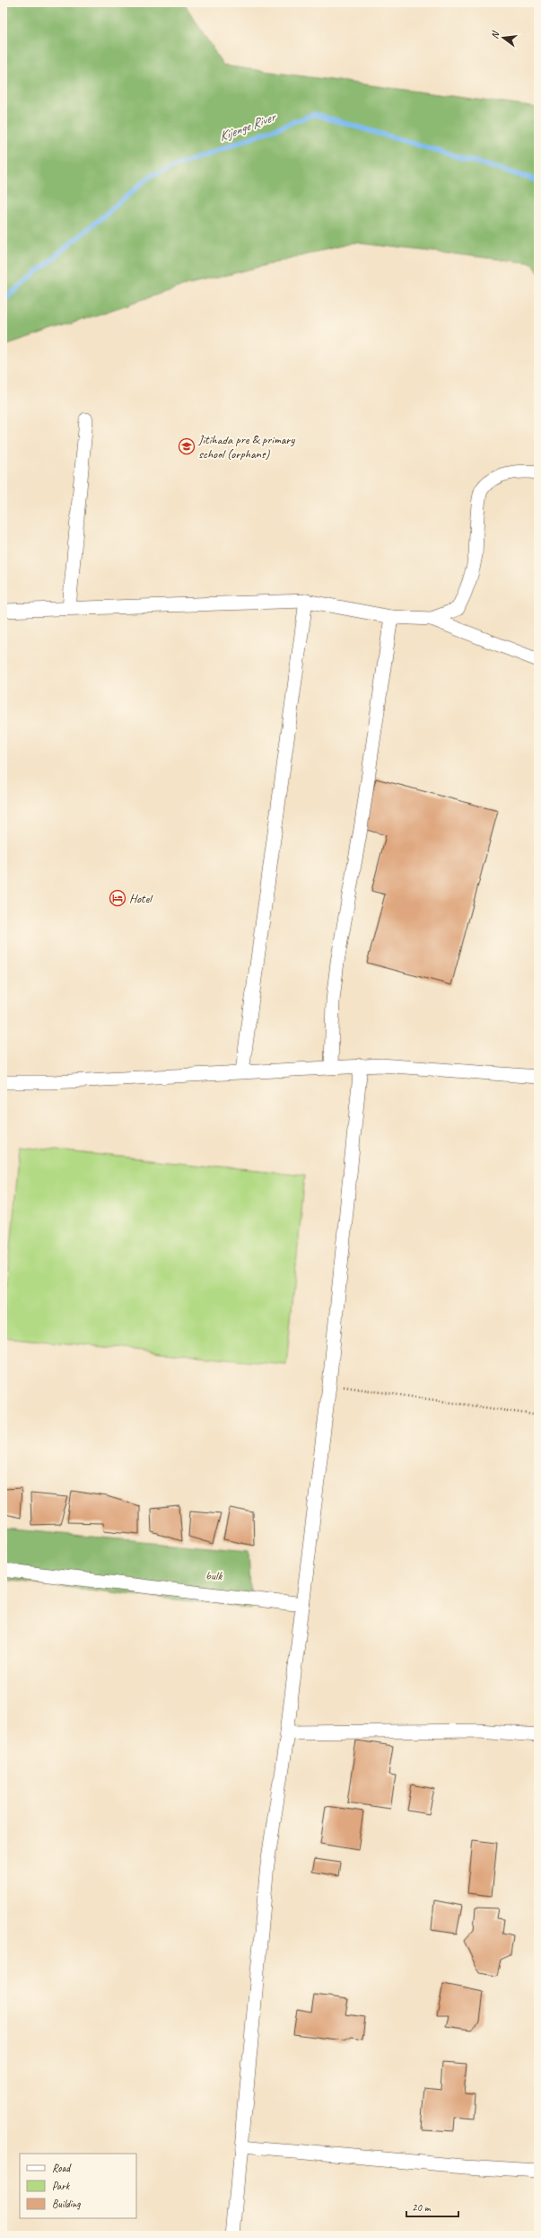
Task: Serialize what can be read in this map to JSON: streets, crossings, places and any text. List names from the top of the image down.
{
  "water": ["Kijenge River"],
  "parks": ["bulk"],
  "places": {
    "school or university": ["Jitihada pre & primary school (orphans)"],
    "hotel": ["Hotel"]
  },
  "legend": ["Road", "Park", "Building"],
  "scale_bar": "20 m",
  "north": "left"
}
